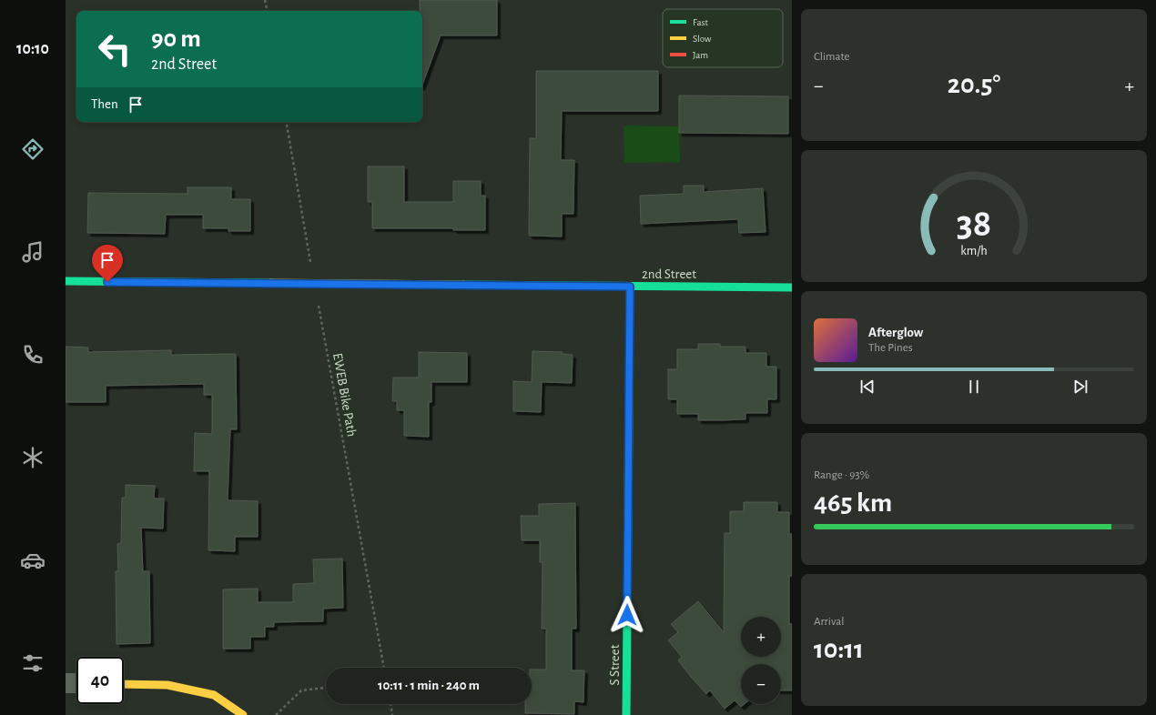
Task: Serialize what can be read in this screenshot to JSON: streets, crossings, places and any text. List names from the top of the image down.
{
  "streets": {
    "street": ["2nd Street", "S Street"],
    "path": ["EWEB Bike Path"]
  },
  "crossings": [
    ["2nd Street", "EWEB Bike Path"],
    ["2nd Street", "S Street"]
  ],
  "legend": ["Fast", "Slow", "Jam"],
  "page": {
    "tabs": "10:10",
    "tile": [
      "Climate",
      ["Range · 93%", "465 km"],
      ["Arrival", "10:11"]
    ],
    "turn": ["90 m", "2nd Street"],
    "heat": ["−", "20.5°", "+"],
    "then": "Then",
    "song": ["Afterglow", "The Pines"],
    "map_buttons": ["+", "−"],
    "limit": "40",
    "trip": "10:11 · 1 min · 240 m",
    "gauge": ["38", "km/h"]
  }
}
